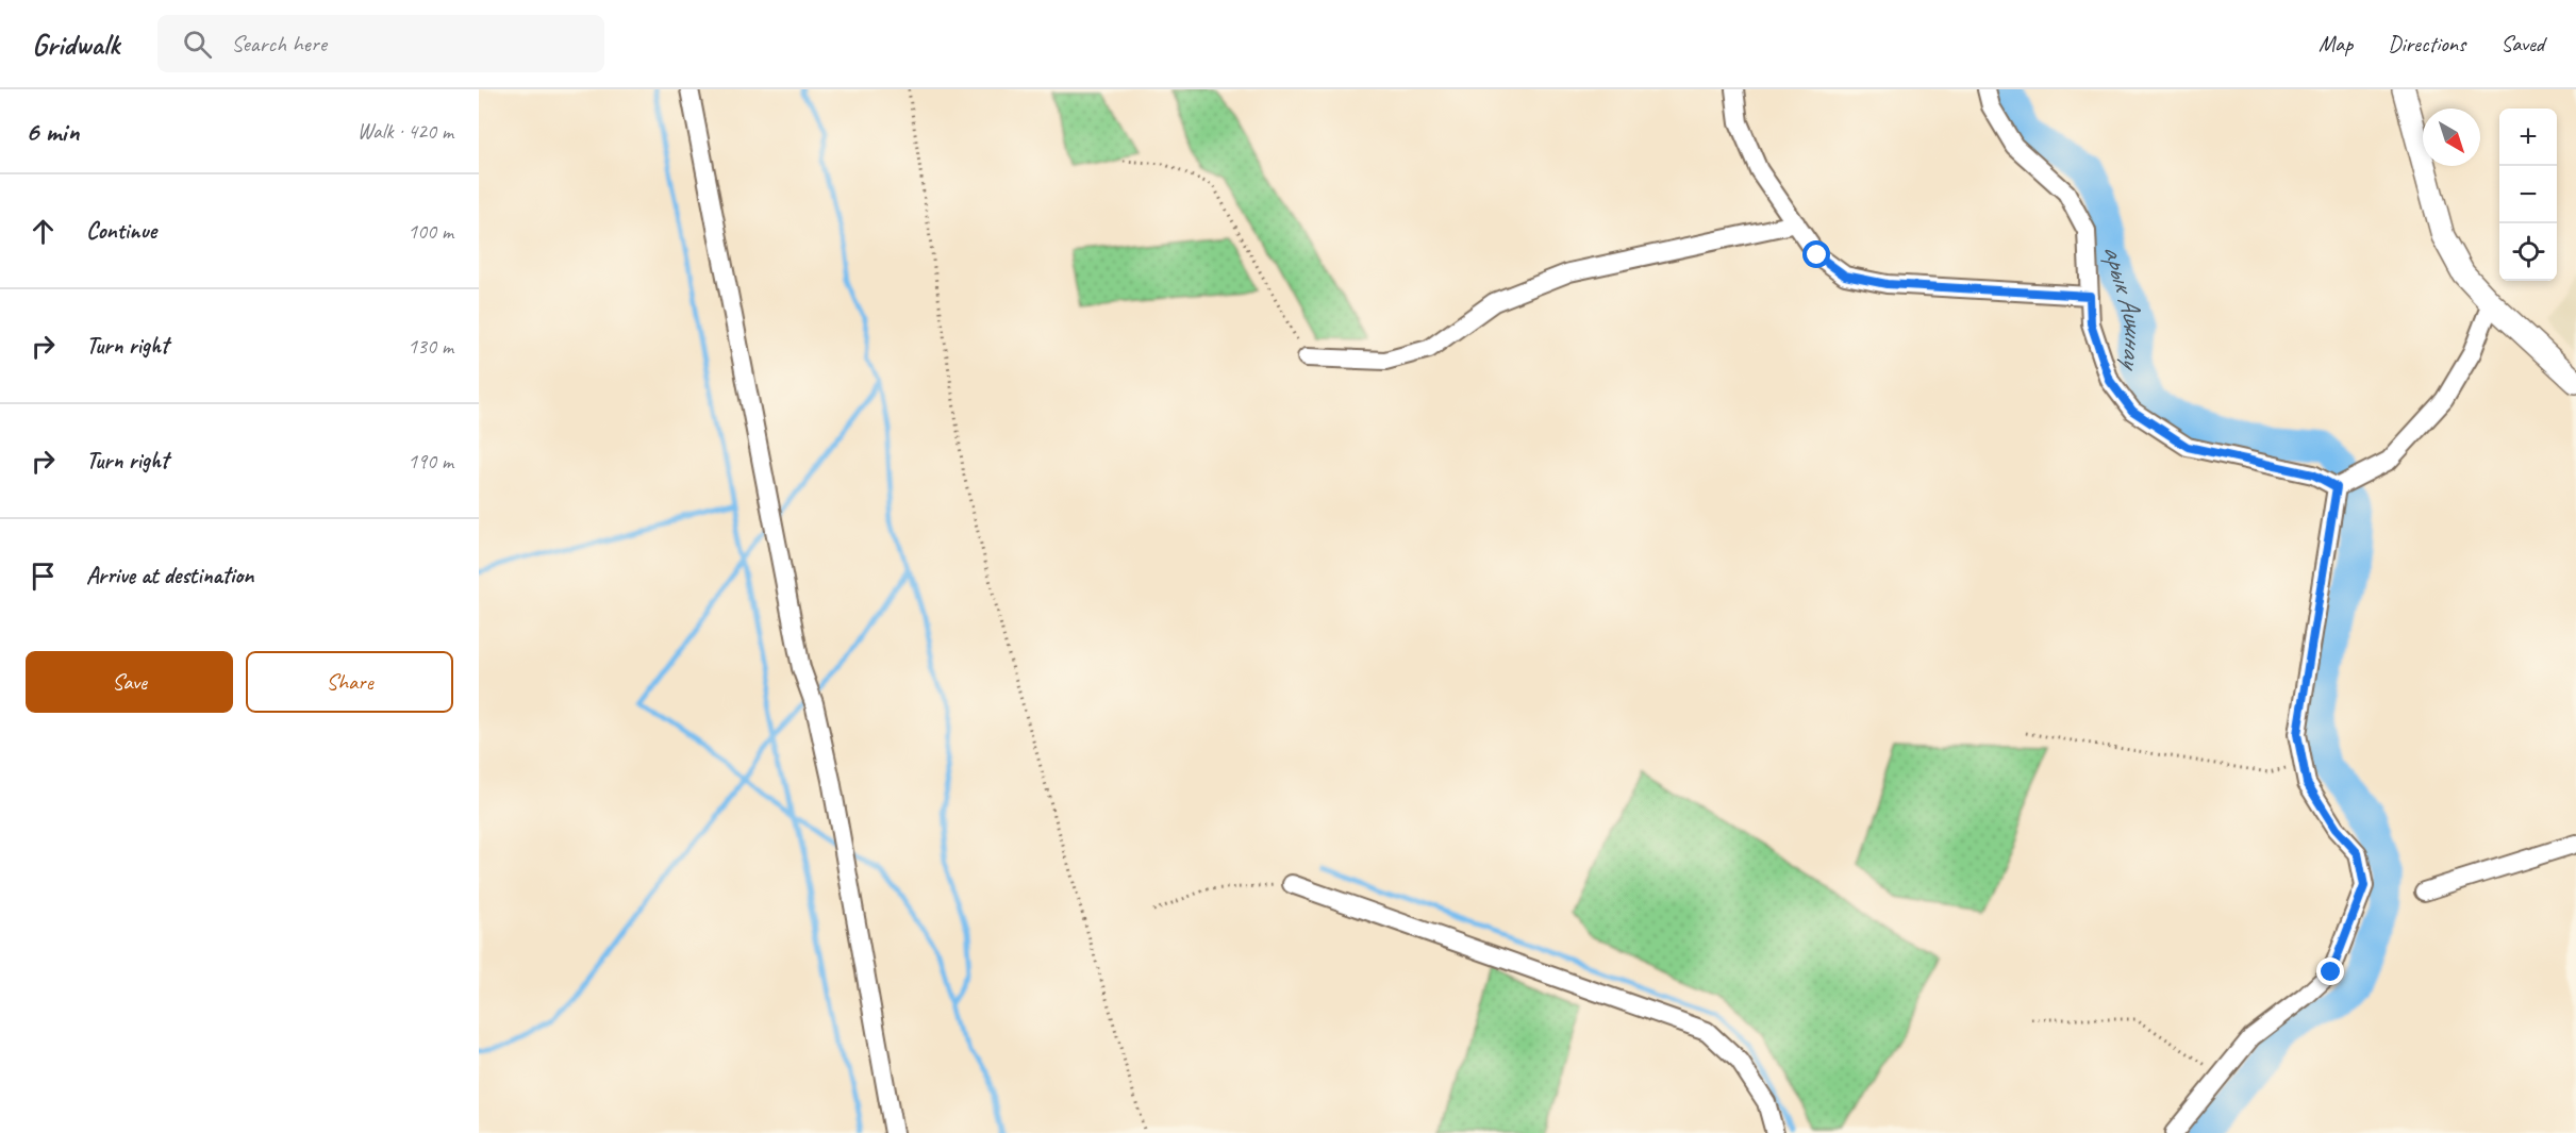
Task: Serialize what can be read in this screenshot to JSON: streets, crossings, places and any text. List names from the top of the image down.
{
  "water": ["арык Ащинау"],
  "north": "bottom right",
  "page": {
    "header": "Gridwalk",
    "search": "Search here",
    "nav": ["Map", "Directions", "Saved"],
    "heading": ["6 min", "Walk · 420 m"],
    "map_buttons": ["+", "−"],
    "list": [
      ["Continue", "100 m"],
      ["Turn right", "130 m"],
      ["Turn right", "190 m"],
      "Arrive at destination"
    ],
    "buttons": ["Save", "Share"]
  }
}
